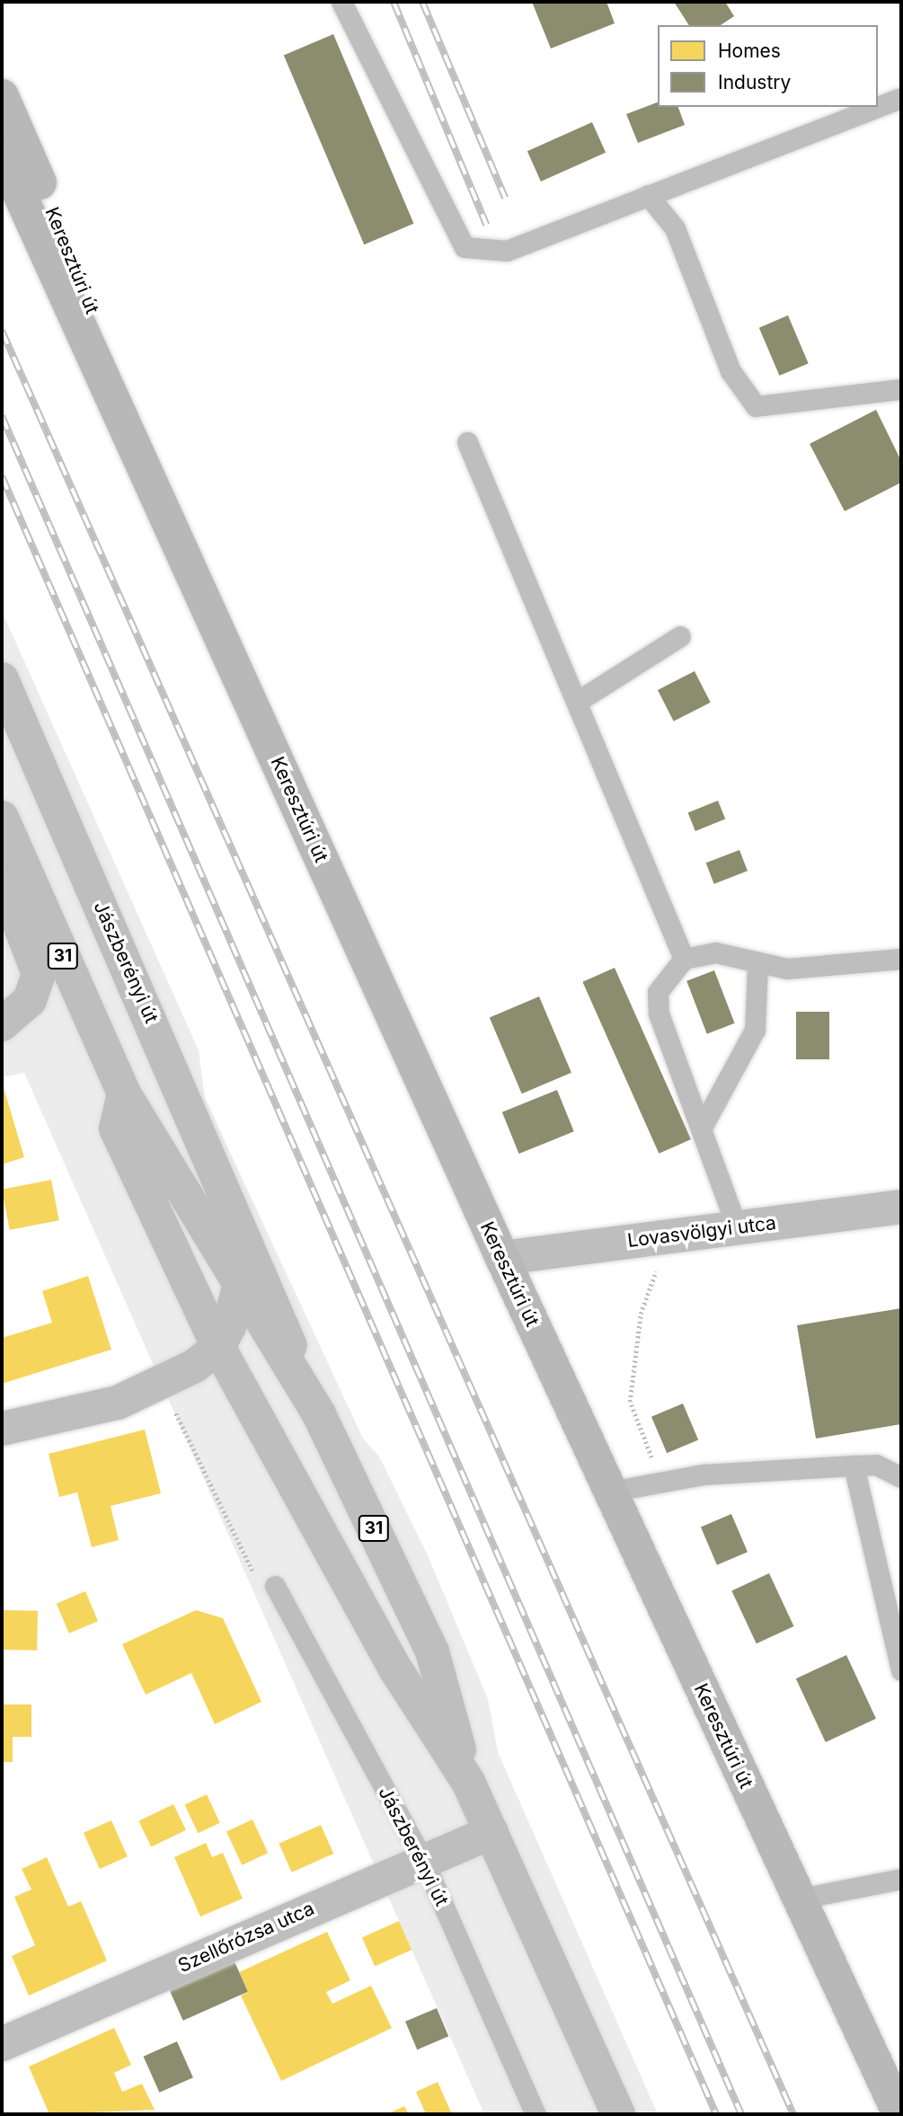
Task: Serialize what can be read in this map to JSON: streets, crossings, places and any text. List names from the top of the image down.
{
  "streets": {
    "main road": ["Keresztúri út"],
    "street": [
      "31",
      "Jászberényi út",
      "Lovasvölgyi utca",
      "Szellőrózsa utca"
    ]
  },
  "crossings": [
    ["Keresztúri út", "Lovasvölgyi utca"],
    ["Jászberényi út", "Szellőrózsa utca"]
  ],
  "legend": ["Homes", "Industry"]
}
